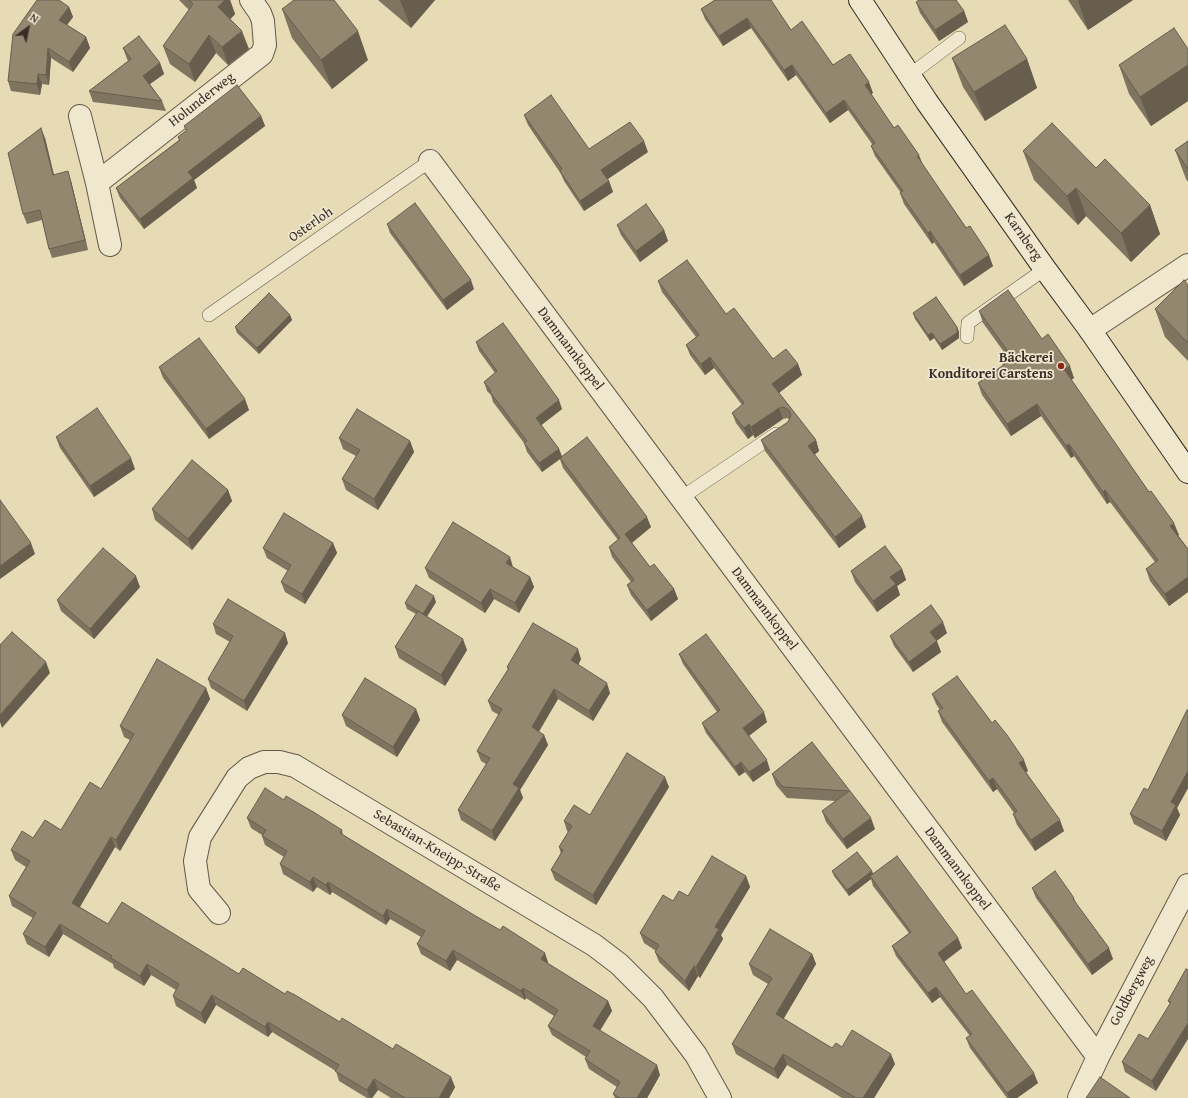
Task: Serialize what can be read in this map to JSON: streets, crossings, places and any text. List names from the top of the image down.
{
  "streets": {
    "street": [
      "Holunderweg",
      "Karnberg",
      "Dammannkoppel",
      "Sebastian-Kneipp-Straße",
      "Goldbergweg"
    ],
    "lane": ["Osterloh"]
  },
  "crossings": [
    ["Osterloh", "Dammannkoppel"],
    ["Dammannkoppel", "Goldbergweg"]
  ],
  "places": ["Bäckerei Konditorei Carstens"],
  "north": "top right"
}
